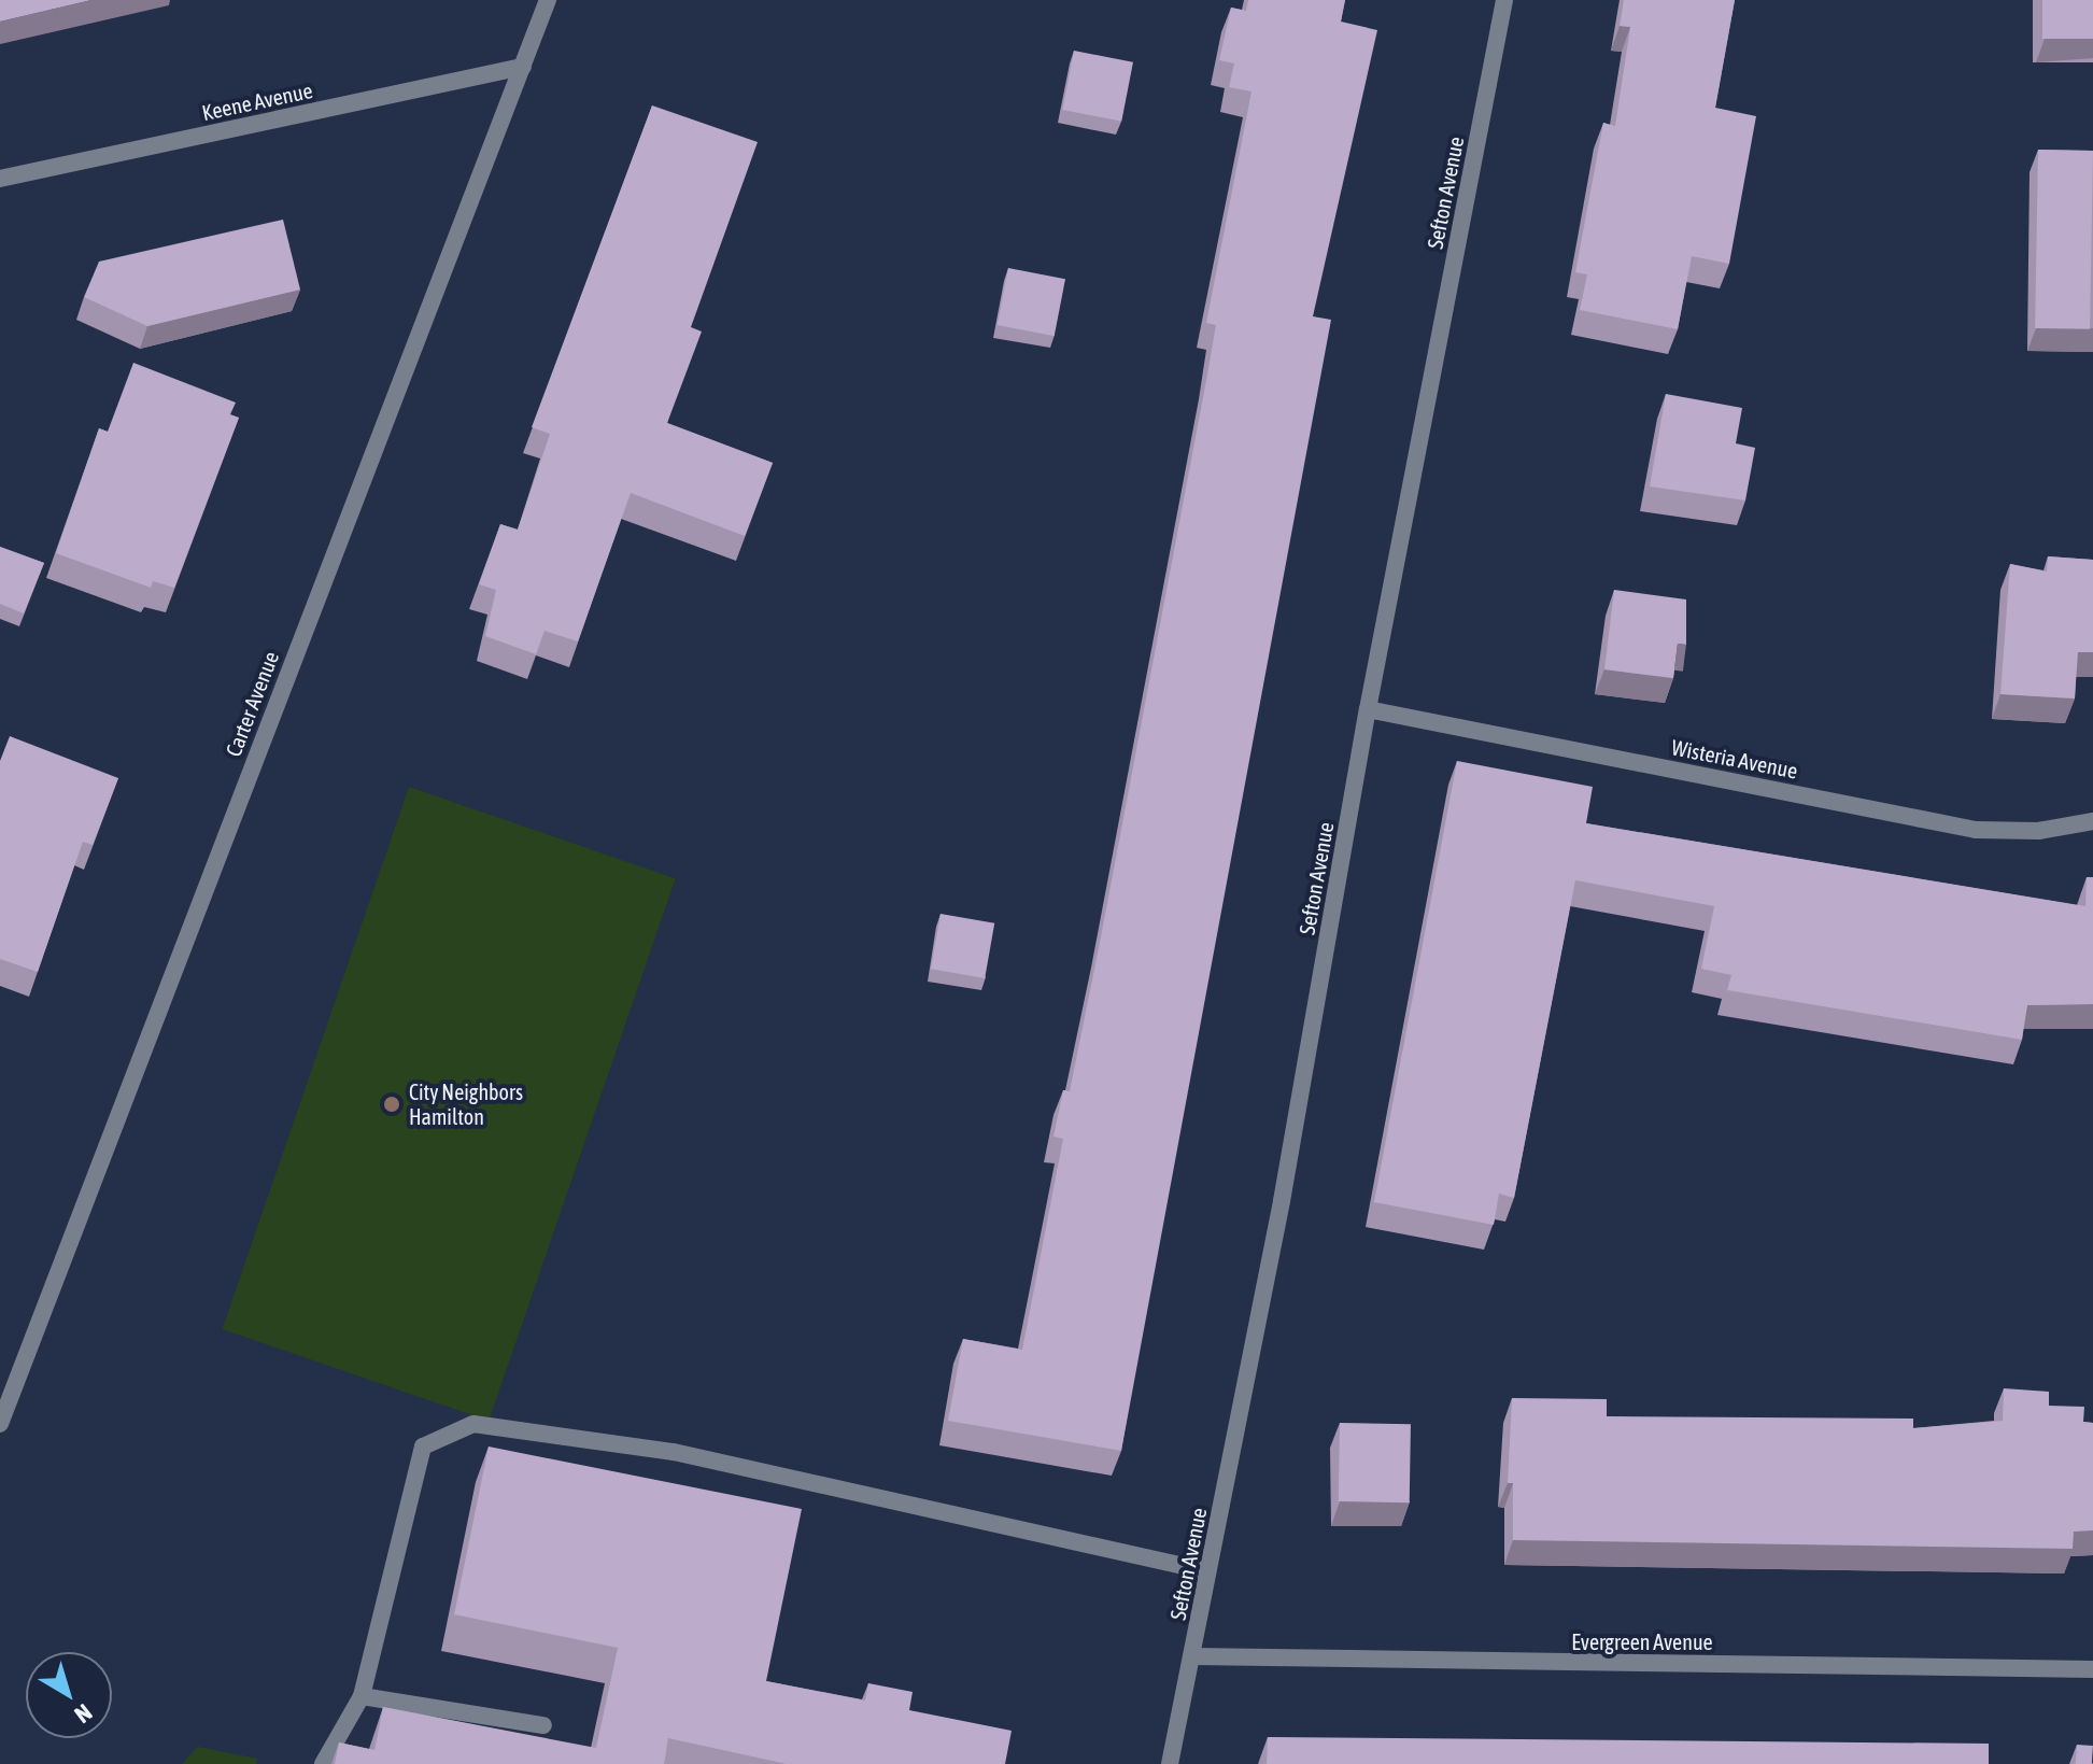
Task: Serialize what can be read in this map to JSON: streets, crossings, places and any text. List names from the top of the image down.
{
  "streets": {
    "street": [
      "Keene Avenue",
      "Sefton Avenue",
      "Carter Avenue",
      "Wisteria Avenue",
      "Evergreen Avenue"
    ]
  },
  "crossings": [
    ["Keene Avenue", "Carter Avenue"],
    ["Sefton Avenue", "Wisteria Avenue"],
    ["Sefton Avenue", "Evergreen Avenue"]
  ],
  "places": ["City Neighbors Hamilton"],
  "north": "bottom right"
}
